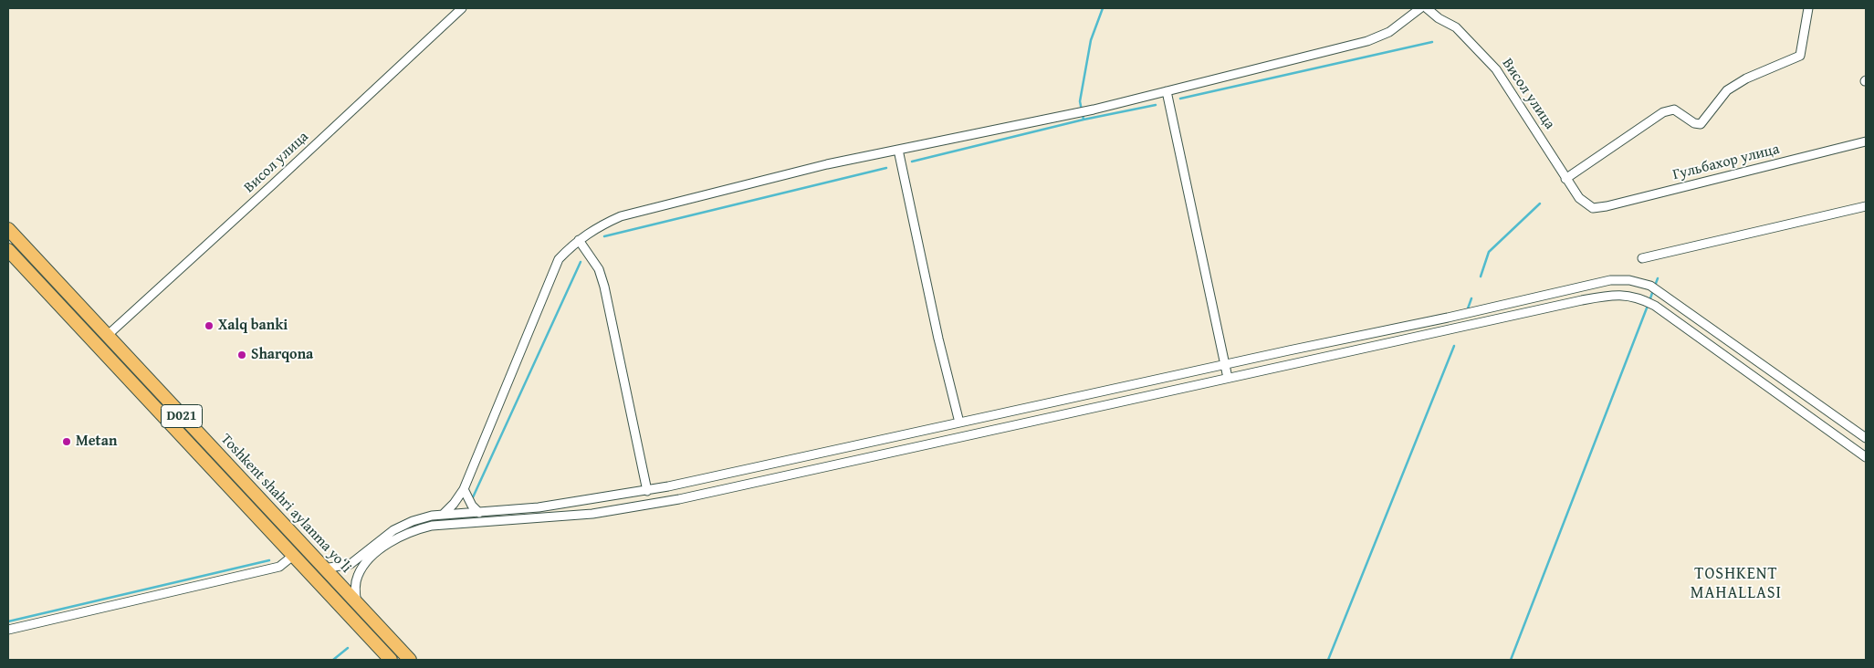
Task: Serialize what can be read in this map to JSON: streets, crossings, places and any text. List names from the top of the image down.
{
  "streets": {
    "highway": ["D021", "Toshkent shahri aylanma yoʻli"],
    "street": ["Висол улица", "Гульбахор улица"]
  },
  "crossings": [
    ["Висол улица", "Гульбахор улица"],
    ["Висол улица", "Toshkent shahri aylanma yoʻli"]
  ],
  "districts": ["TOSHKENT MAHALLASI"],
  "places": ["Xalq banki", "Sharqona", "Metan"]
}
